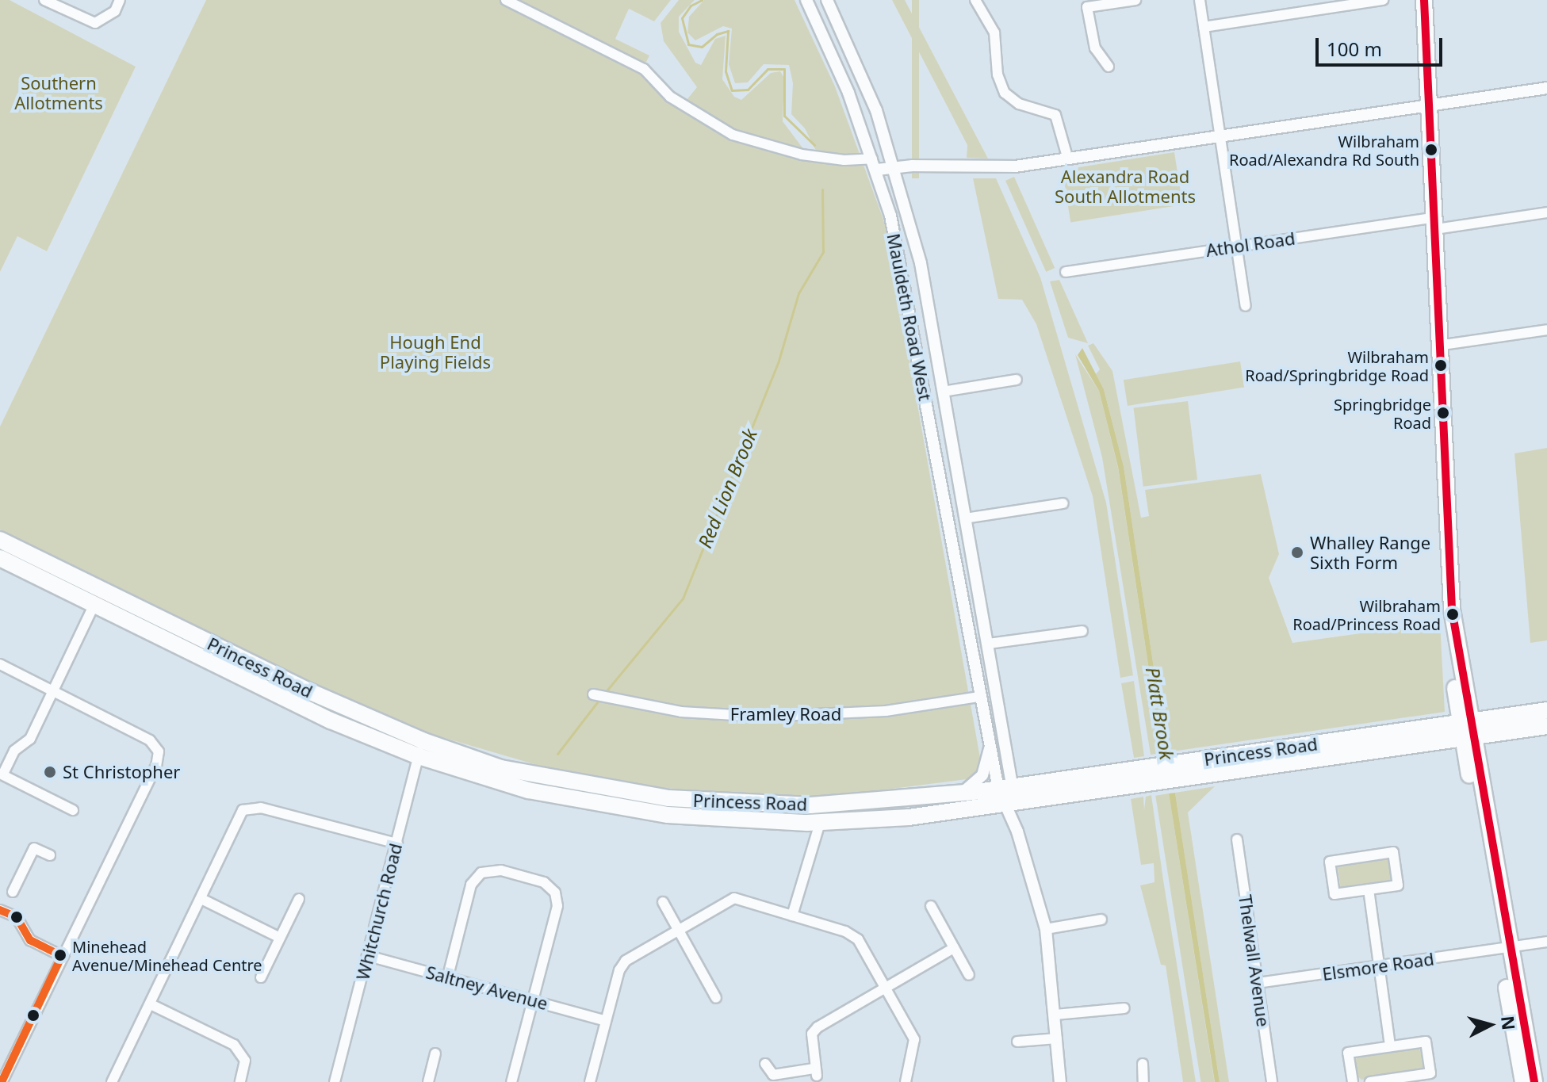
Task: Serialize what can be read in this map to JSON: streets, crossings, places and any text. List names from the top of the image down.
{
  "streets": {
    "highway": ["Princess Road"],
    "street": [
      "Athol Road",
      "Mauldeth Road West",
      "Framley Road",
      "Whitchurch Road",
      "Thelwall Avenue",
      "Elsmore Road",
      "Saltney Avenue"
    ]
  },
  "crossings": [
    ["Mauldeth Road West", "Princess Road"],
    ["Princess Road", "Whitchurch Road"],
    ["Whitchurch Road", "Saltney Avenue"],
    ["Thelwall Avenue", "Elsmore Road"]
  ],
  "water": ["Red Lion Brook", "Platt Brook"],
  "parks": ["Southern Allotments", "Alexandra Road South Allotments", "Hough End Playing Fields"],
  "places": [
    "Wilbraham Road/Alexandra Rd South",
    "Wilbraham Road/Springbridge Road",
    "Springbridge Road",
    "Whalley Range Sixth Form",
    "Wilbraham Road/Princess Road",
    "St Christopher",
    "Minehead Avenue/Minehead Centre"
  ],
  "scale_bar": "100 m",
  "north": "right"
}
